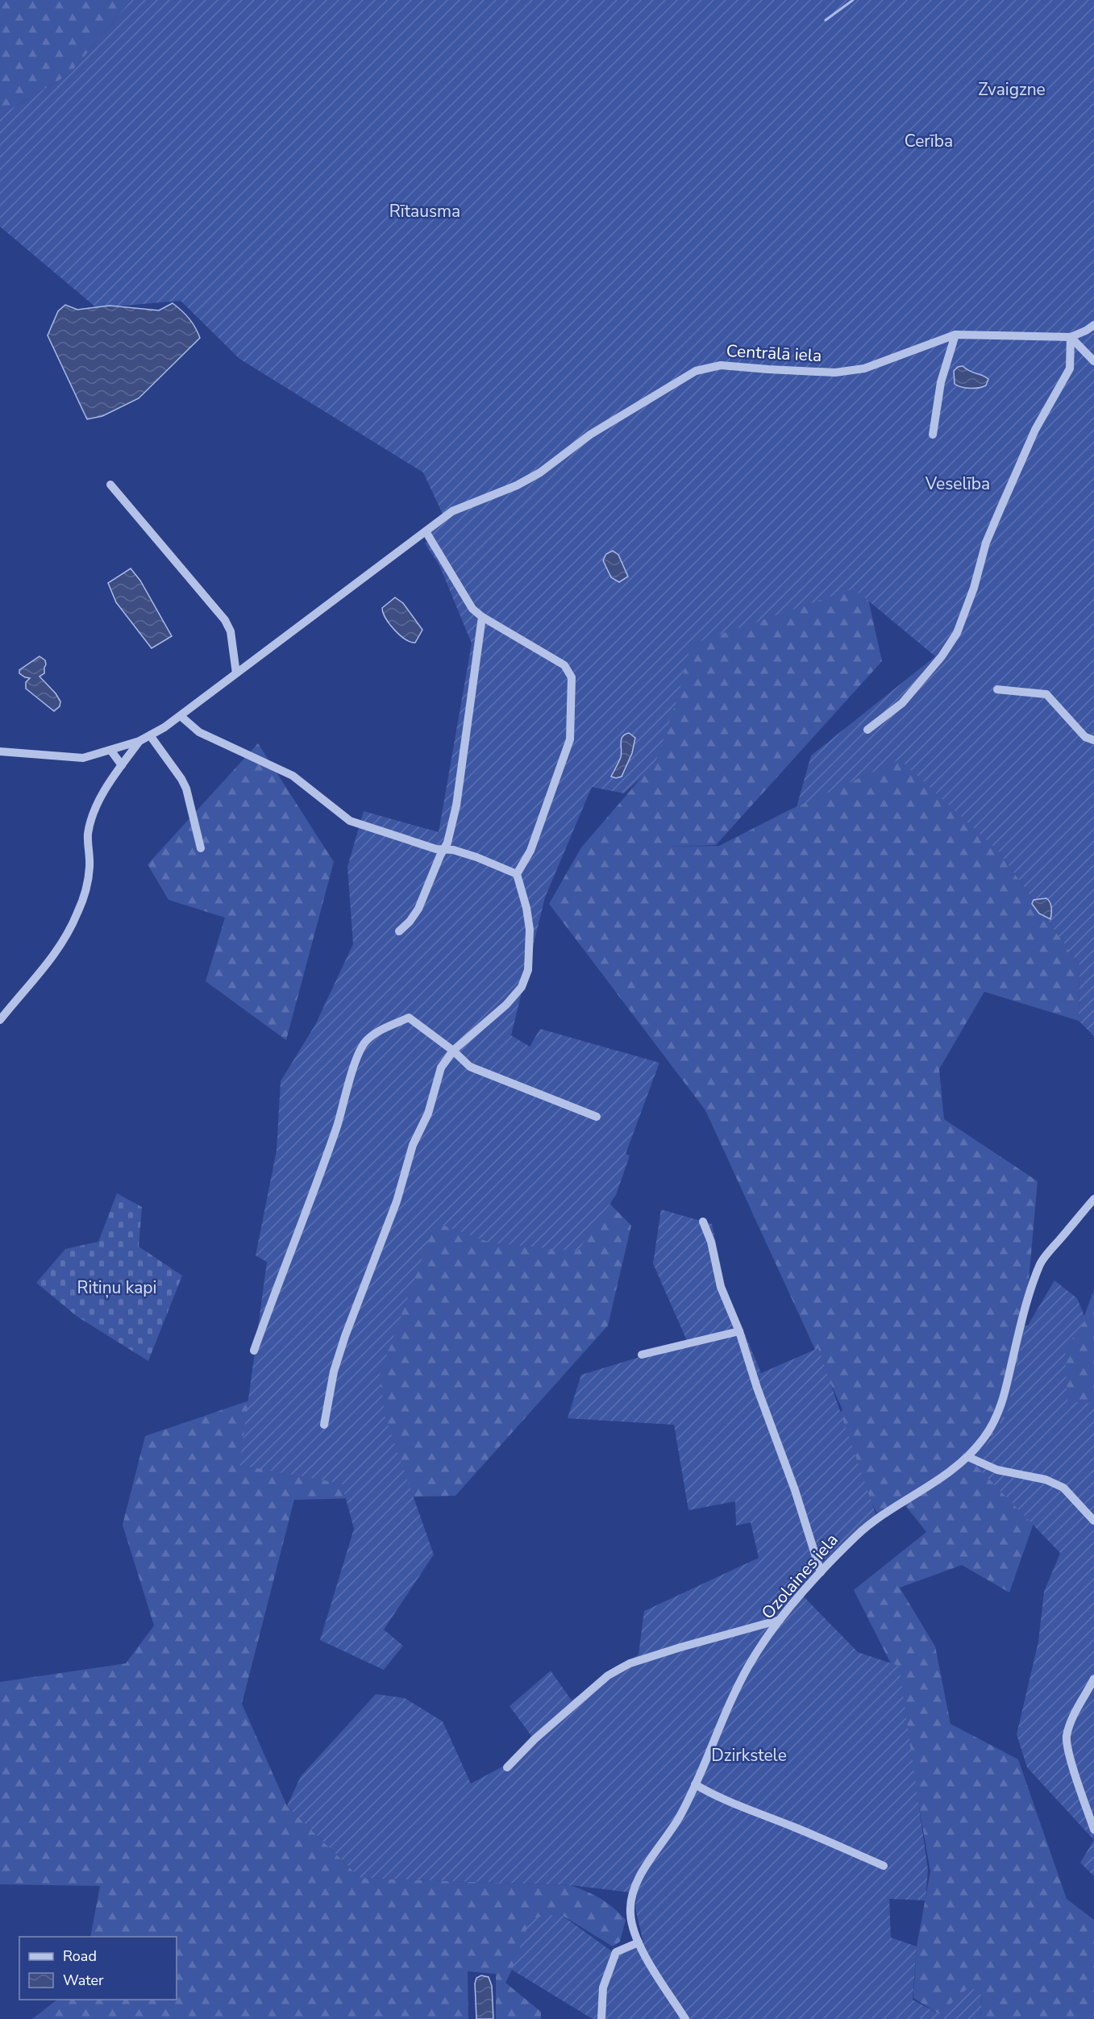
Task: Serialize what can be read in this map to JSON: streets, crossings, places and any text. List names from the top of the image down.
{
  "streets": {
    "street": ["Centrālā iela", "Ozolaines iela"]
  },
  "parks": [
    "Zvaigzne",
    "Cerība",
    "Rītausma",
    "Veselība",
    "Ritiņu kapi",
    "Dzirkstele"
  ],
  "legend": ["Road", "Water"]
}
